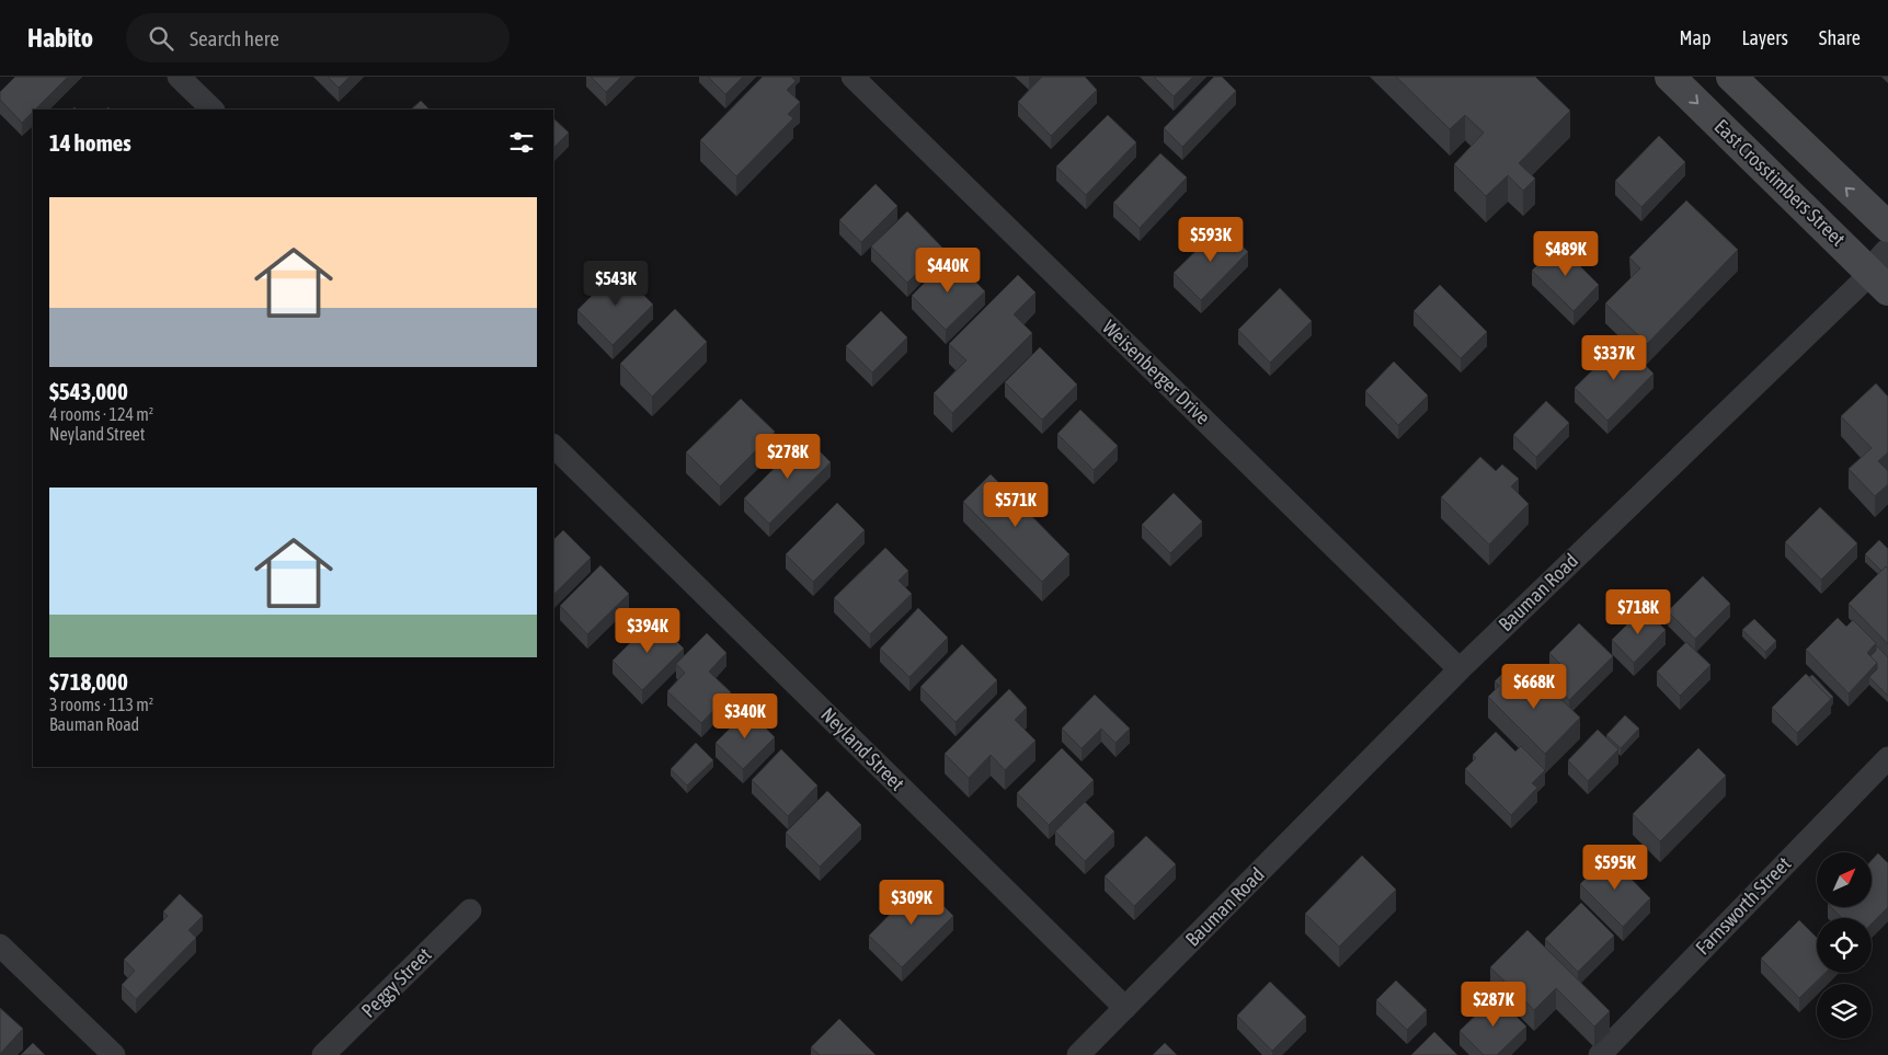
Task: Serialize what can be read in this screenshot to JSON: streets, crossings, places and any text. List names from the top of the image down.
{
  "streets": {
    "main road": ["East Crosstimbers Street"],
    "street": [
      "Weisenberger Drive",
      "Bauman Road",
      "Neyland Street",
      "Farnsworth Street",
      "Peggy Street"
    ]
  },
  "crossings": [
    ["East Crosstimbers Street", "Bauman Road"],
    ["Weisenberger Drive", "Bauman Road"],
    ["Bauman Road", "Neyland Street"]
  ],
  "north": "top right",
  "page": {
    "header": "Habito",
    "search": "Search here",
    "nav": ["Map", "Layers", "Share"],
    "heading": "14 homes",
    "list": [
      {
        "name": "$543,000",
        "note": "4 rooms · 124 m² · Neyland Street"
      },
      {
        "name": "$718,000",
        "note": "3 rooms · 113 m² · Bauman Road"
      }
    ],
    "price": [
      "$593K",
      "$489K",
      "$440K",
      "$543K",
      "$337K",
      "$278K",
      "$571K",
      "$718K",
      "$394K",
      "$668K",
      "$340K",
      "$595K",
      "$309K",
      "$287K"
    ]
  }
}
